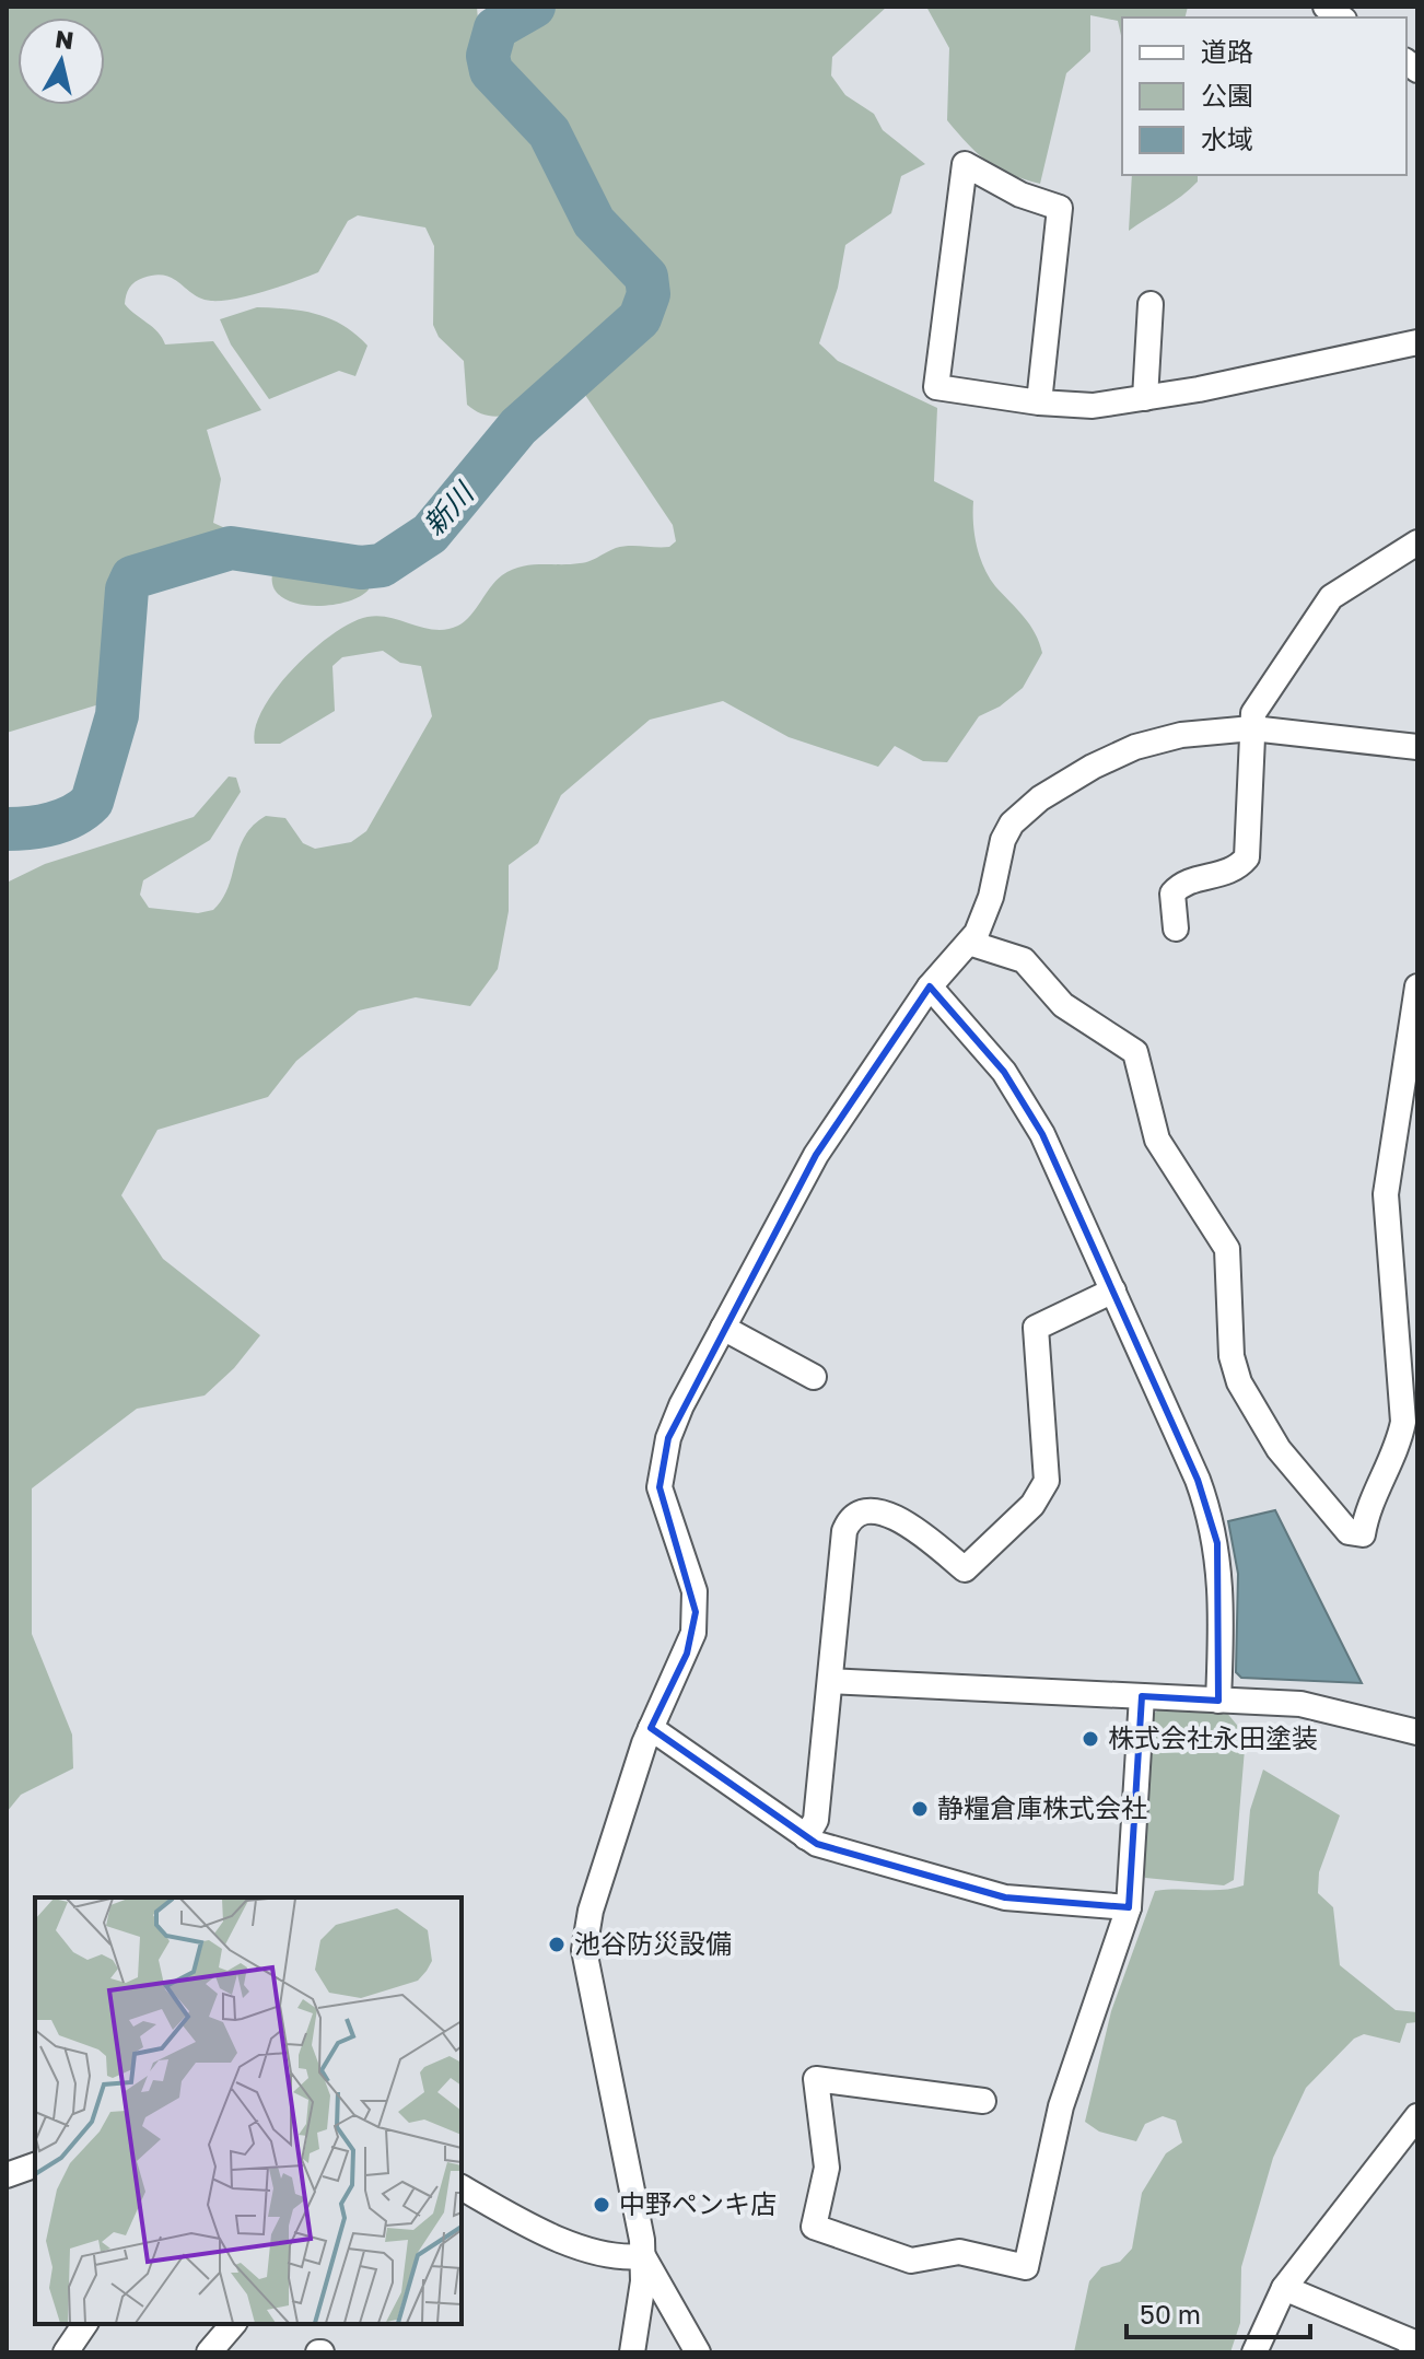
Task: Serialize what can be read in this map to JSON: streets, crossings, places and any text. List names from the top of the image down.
{
  "water": ["新川"],
  "places": [
    "株式会社永田塗装",
    "静糧倉庫株式会社",
    "池谷防災設備",
    "中野ペンキ店"
  ],
  "legend": ["道路", "公園", "水域"],
  "scale_bar": "50 m",
  "north": "top"
}
